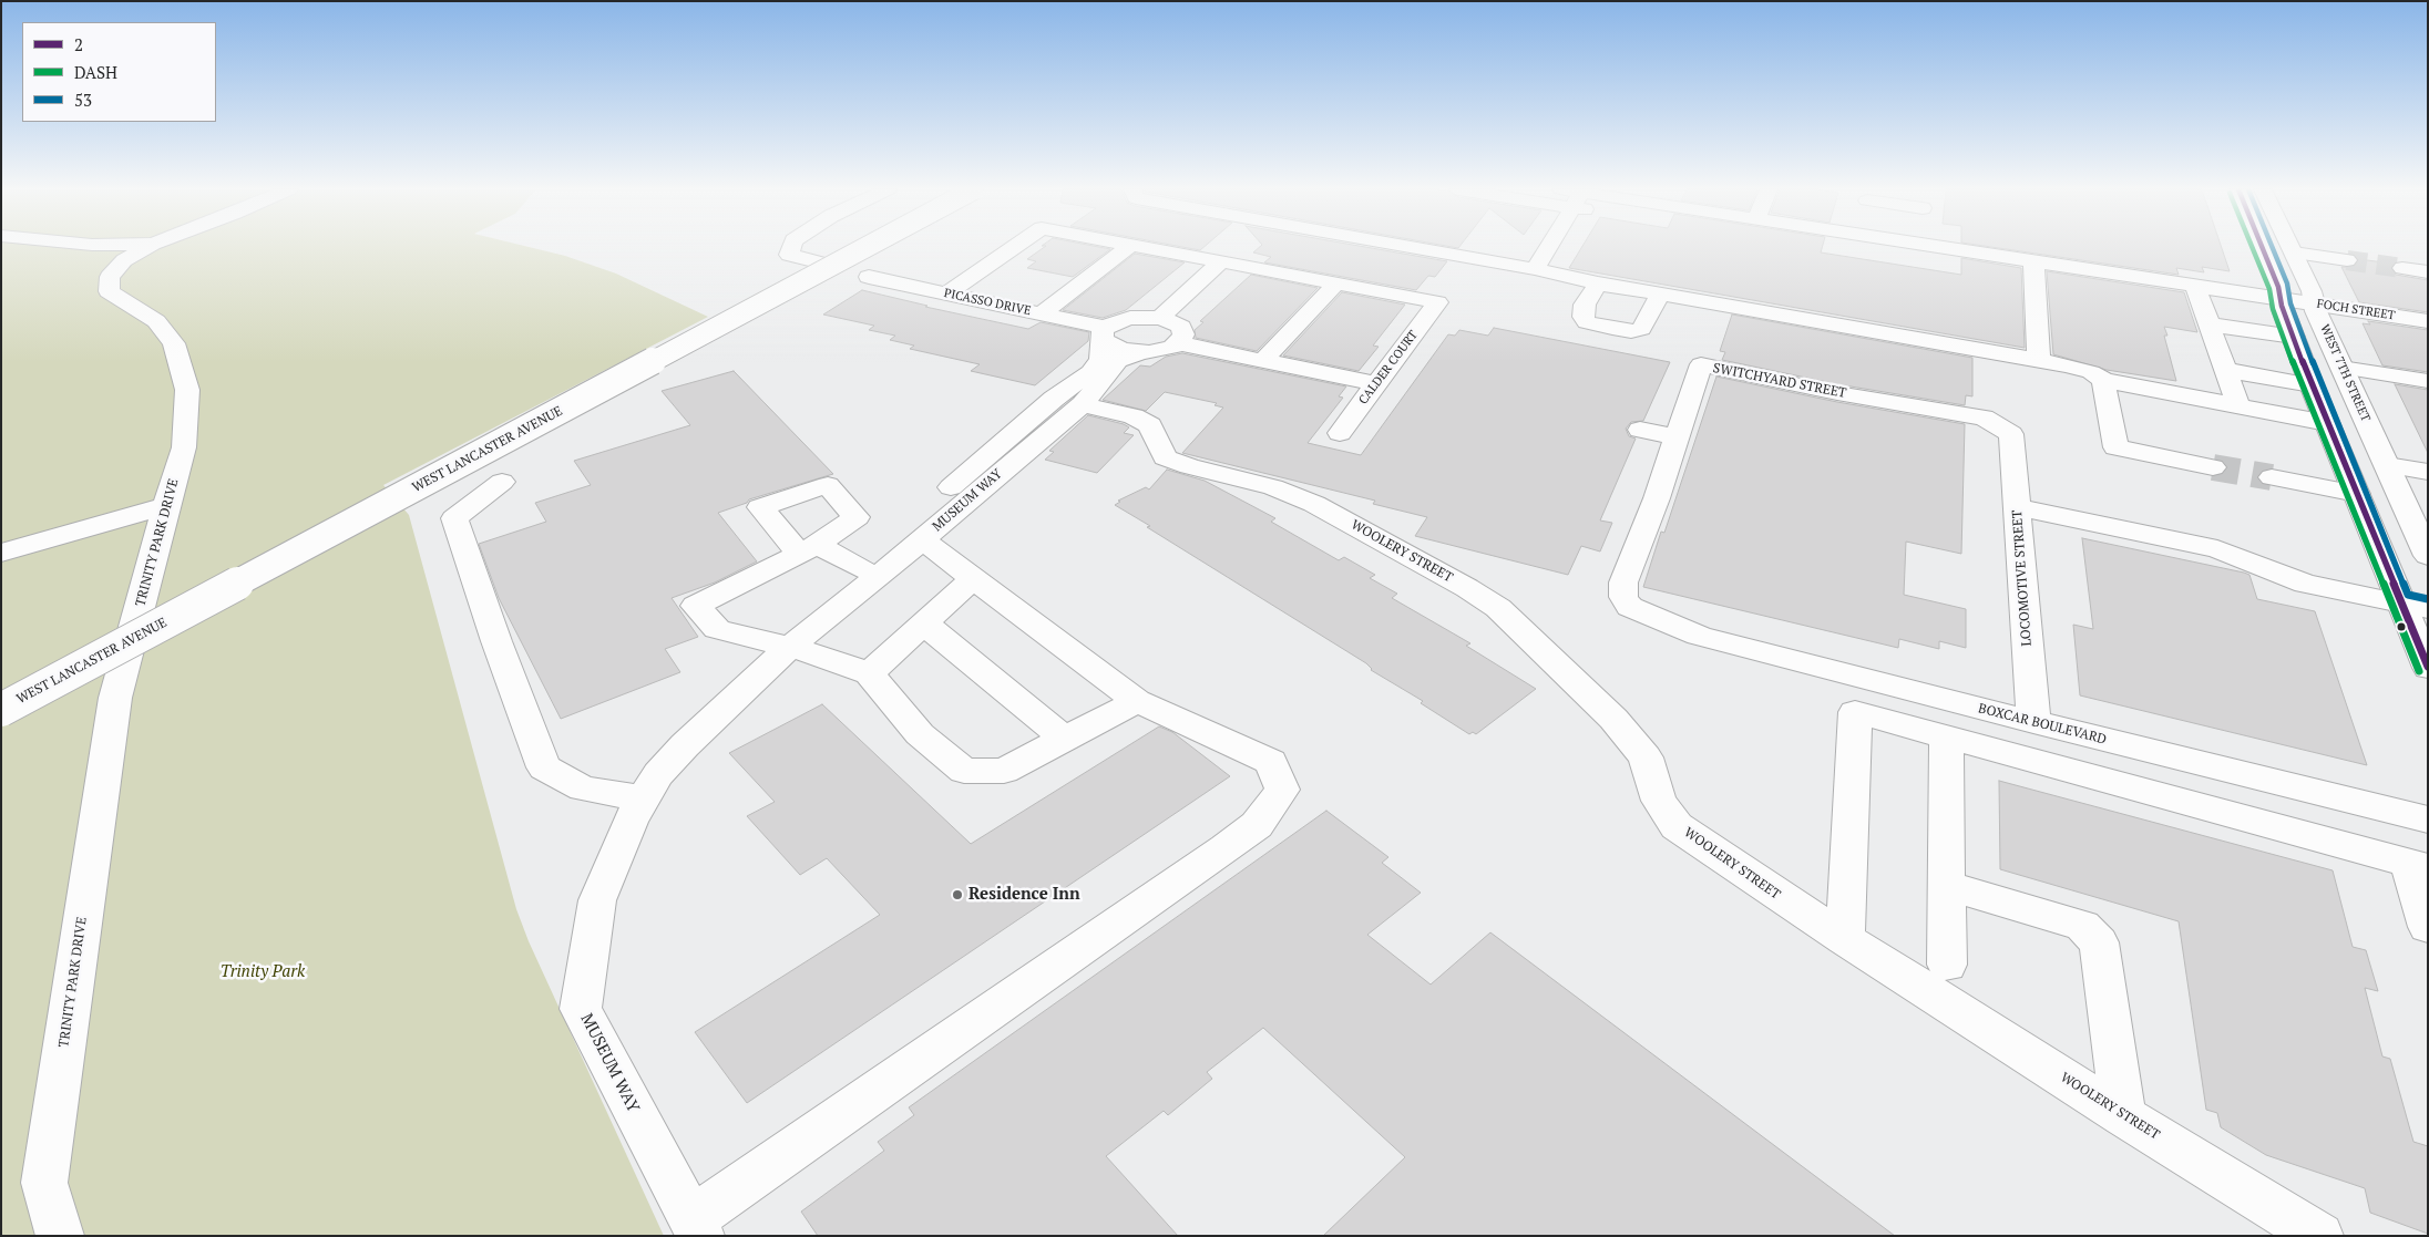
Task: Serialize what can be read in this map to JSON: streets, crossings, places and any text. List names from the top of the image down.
{
  "streets": {
    "street": [
      "PICASSO DRIVE",
      "FOCH STREET",
      "CALDER COURT",
      "WEST 7TH STREET",
      "SWITCHYARD STREET",
      "WEST LANCASTER AVENUE",
      "MUSEUM WAY",
      "TRINITY PARK DRIVE",
      "WOOLERY STREET",
      "LOCOMOTIVE STREET",
      "BOXCAR BOULEVARD"
    ]
  },
  "crossings": [
    ["PICASSO DRIVE", "MUSEUM WAY"],
    ["FOCH STREET", "WEST 7TH STREET"],
    ["SWITCHYARD STREET", "LOCOMOTIVE STREET"],
    ["SWITCHYARD STREET", "BOXCAR BOULEVARD"],
    ["MUSEUM WAY", "WOOLERY STREET"],
    ["LOCOMOTIVE STREET", "BOXCAR BOULEVARD"]
  ],
  "parks": ["Trinity Park"],
  "places": ["Residence Inn"],
  "lines": ["transit line 2", "transit line DASH", "transit line 53"],
  "legend": ["2", "DASH", "53"]
}
